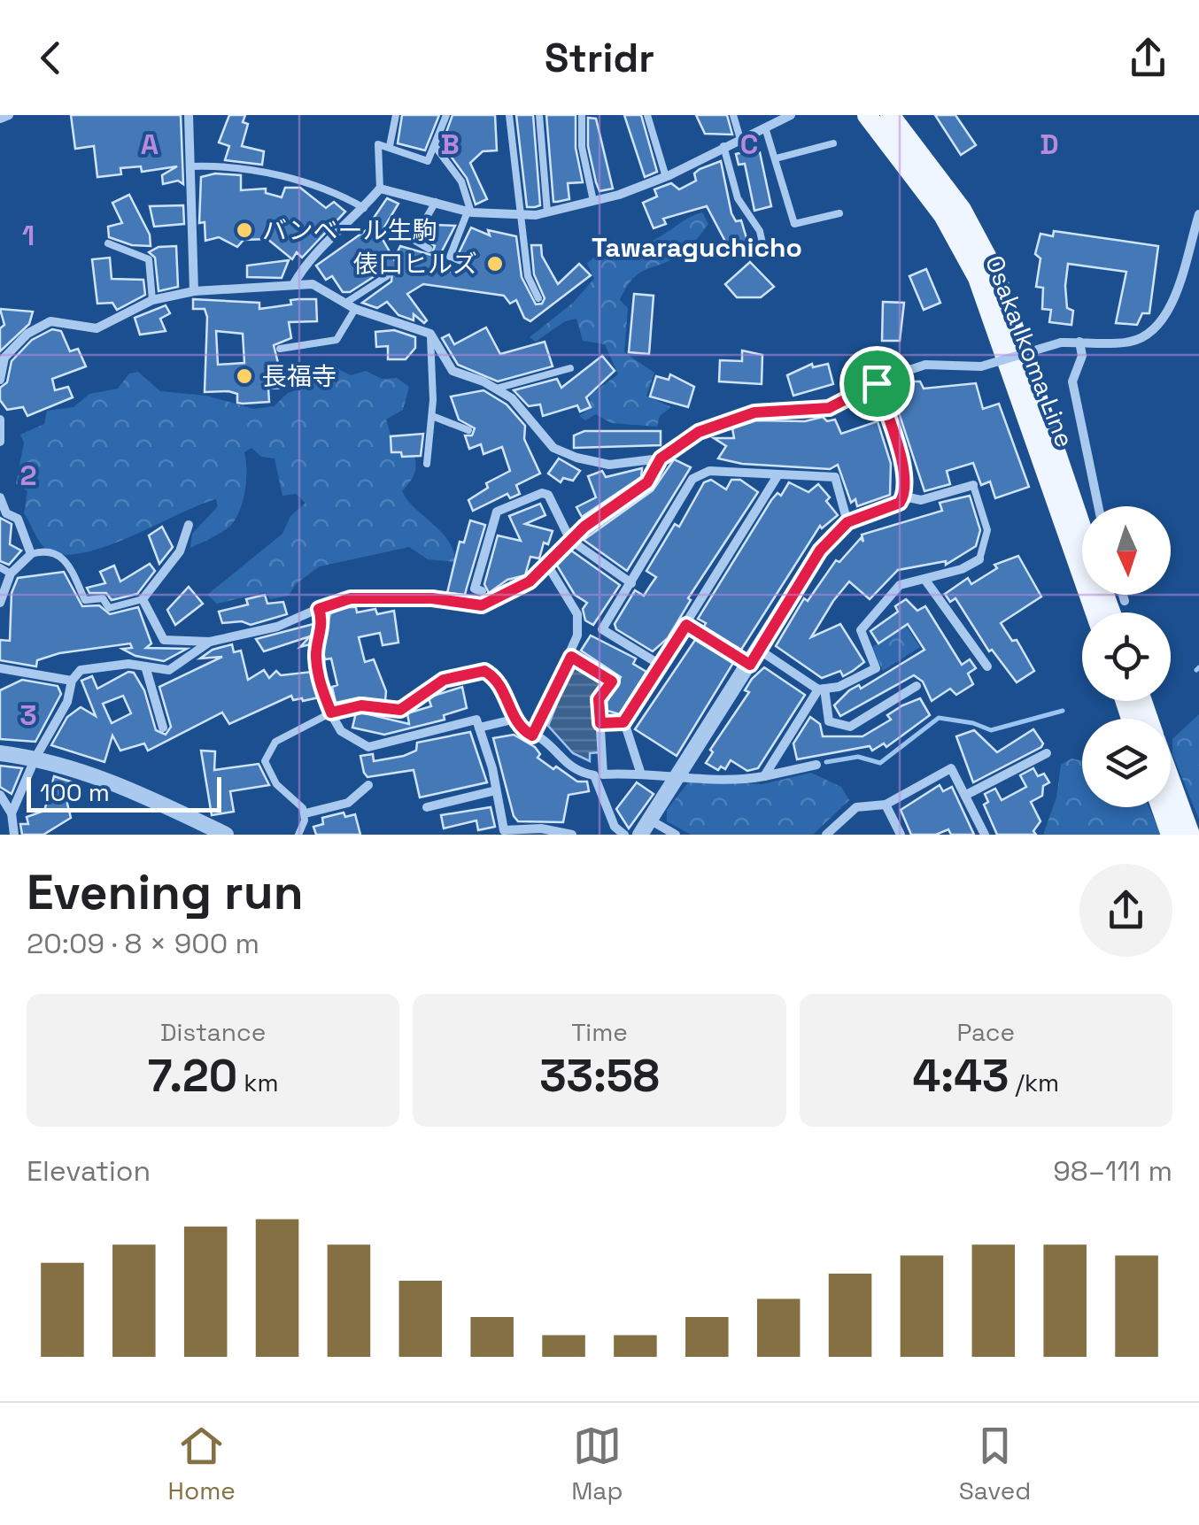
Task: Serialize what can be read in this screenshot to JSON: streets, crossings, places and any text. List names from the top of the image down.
{
  "streets": {
    "main road": ["Osaka Ikoma Line"]
  },
  "districts": ["Tawaraguchicho"],
  "places": ["バンベール生駒", "俵口ヒルズ", "長福寺"],
  "scale_bar": "100 m",
  "north": "bottom",
  "page": {
    "header": "Stridr",
    "scale": "100 m",
    "heading": ["Evening run", "20:09 · 8 × 900 m"],
    "stats": [
      ["Distance", "7.20 km"],
      ["Time", "33:58"],
      ["Pace", "4:43 /km"]
    ],
    "chart": ["Elevation", "98–111 m"],
    "tabs": ["Home", "Map", "Saved"]
  },
  "grid": {
    "columns": [
      "A",
      "B",
      "C",
      "D"
    ],
    "rows": ["1", "2", "3"]
  }
}
